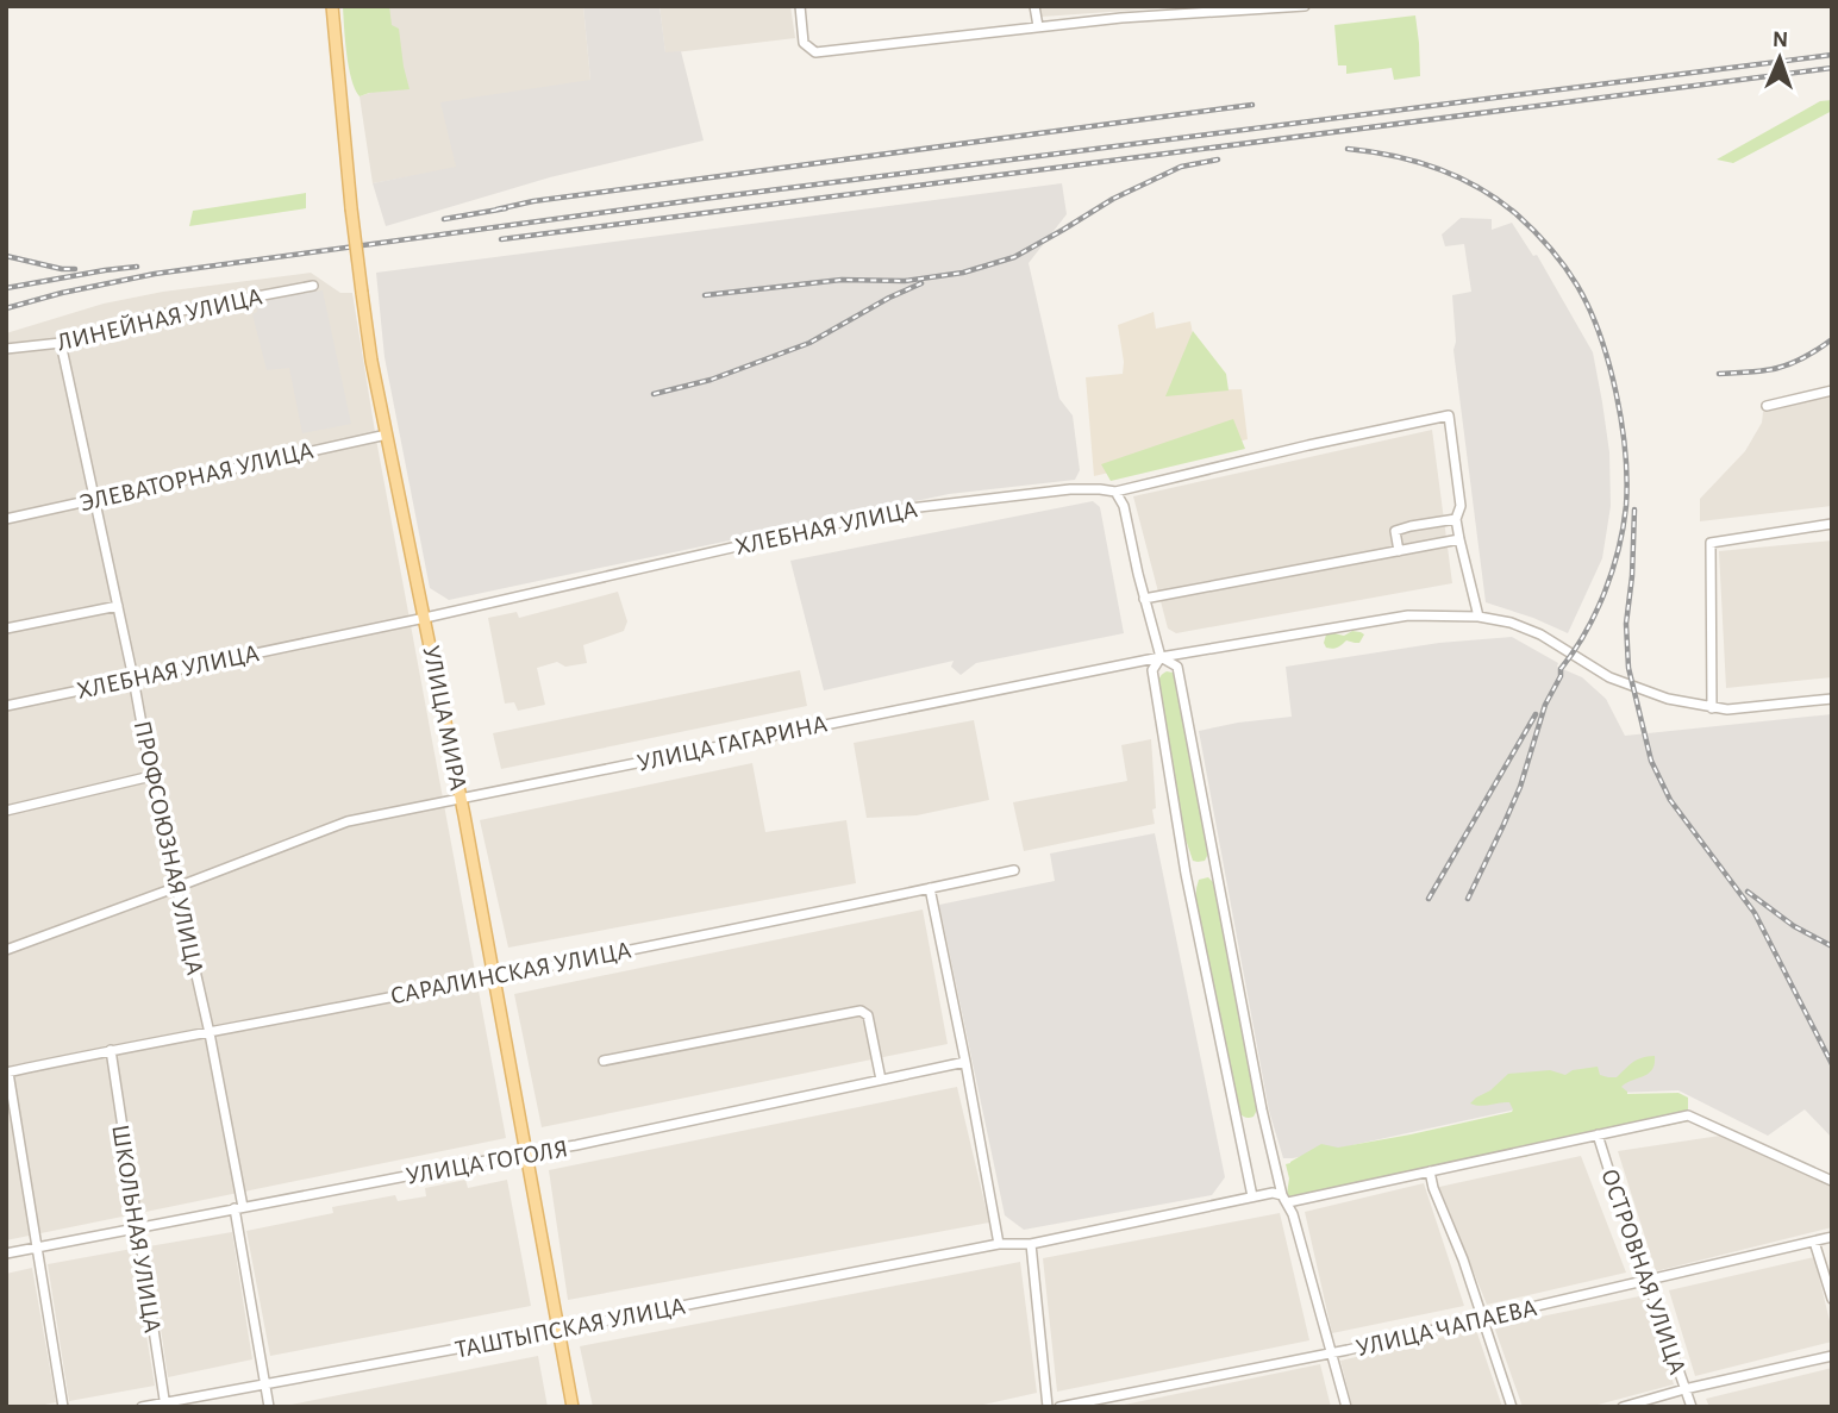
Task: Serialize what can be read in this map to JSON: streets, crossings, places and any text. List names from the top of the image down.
{
  "streets": {
    "main road": ["УЛИЦА МИРА"],
    "street": [
      "ЛИНЕЙНАЯ УЛИЦА",
      "ЭЛЕВАТОРНАЯ УЛИЦА",
      "ХЛЕБНАЯ УЛИЦА",
      "УЛИЦА ГАГАРИНА",
      "ПРОФСОЮЗНАЯ УЛИЦА",
      "САРАЛИНСКАЯ УЛИЦА",
      "УЛИЦА ГОГОЛЯ",
      "ШКОЛЬНАЯ УЛИЦА",
      "ОСТРОВНАЯ УЛИЦА",
      "ТАШТЫПСКАЯ УЛИЦА",
      "УЛИЦА ЧАПАЕВА"
    ]
  },
  "crossings": [
    ["ЛИНЕЙНАЯ УЛИЦА", "ПРОФСОЮЗНАЯ УЛИЦА"],
    ["ЭЛЕВАТОРНАЯ УЛИЦА", "УЛИЦА МИРА"],
    ["ЭЛЕВАТОРНАЯ УЛИЦА", "ПРОФСОЮЗНАЯ УЛИЦА"],
    ["ХЛЕБНАЯ УЛИЦА", "УЛИЦА МИРА"],
    ["ХЛЕБНАЯ УЛИЦА", "УЛИЦА ГАГАРИНА"],
    ["ХЛЕБНАЯ УЛИЦА", "ПРОФСОЮЗНАЯ УЛИЦА"],
    ["УЛИЦА МИРА", "УЛИЦА ГАГАРИНА"],
    ["УЛИЦА МИРА", "САРАЛИНСКАЯ УЛИЦА"],
    ["УЛИЦА МИРА", "УЛИЦА ГОГОЛЯ"],
    ["УЛИЦА МИРА", "ТАШТЫПСКАЯ УЛИЦА"],
    ["УЛИЦА ГАГАРИНА", "ПРОФСОЮЗНАЯ УЛИЦА"],
    ["ПРОФСОЮЗНАЯ УЛИЦА", "САРАЛИНСКАЯ УЛИЦА"],
    ["ПРОФСОЮЗНАЯ УЛИЦА", "УЛИЦА ГОГОЛЯ"],
    ["ПРОФСОЮЗНАЯ УЛИЦА", "ТАШТЫПСКАЯ УЛИЦА"],
    ["САРАЛИНСКАЯ УЛИЦА", "ШКОЛЬНАЯ УЛИЦА"],
    ["УЛИЦА ГОГОЛЯ", "ШКОЛЬНАЯ УЛИЦА"],
    ["ШКОЛЬНАЯ УЛИЦА", "ТАШТЫПСКАЯ УЛИЦА"],
    ["ОСТРОВНАЯ УЛИЦА", "ТАШТЫПСКАЯ УЛИЦА"],
    ["ОСТРОВНАЯ УЛИЦА", "УЛИЦА ЧАПАЕВА"]
  ],
  "north": "top"
}
